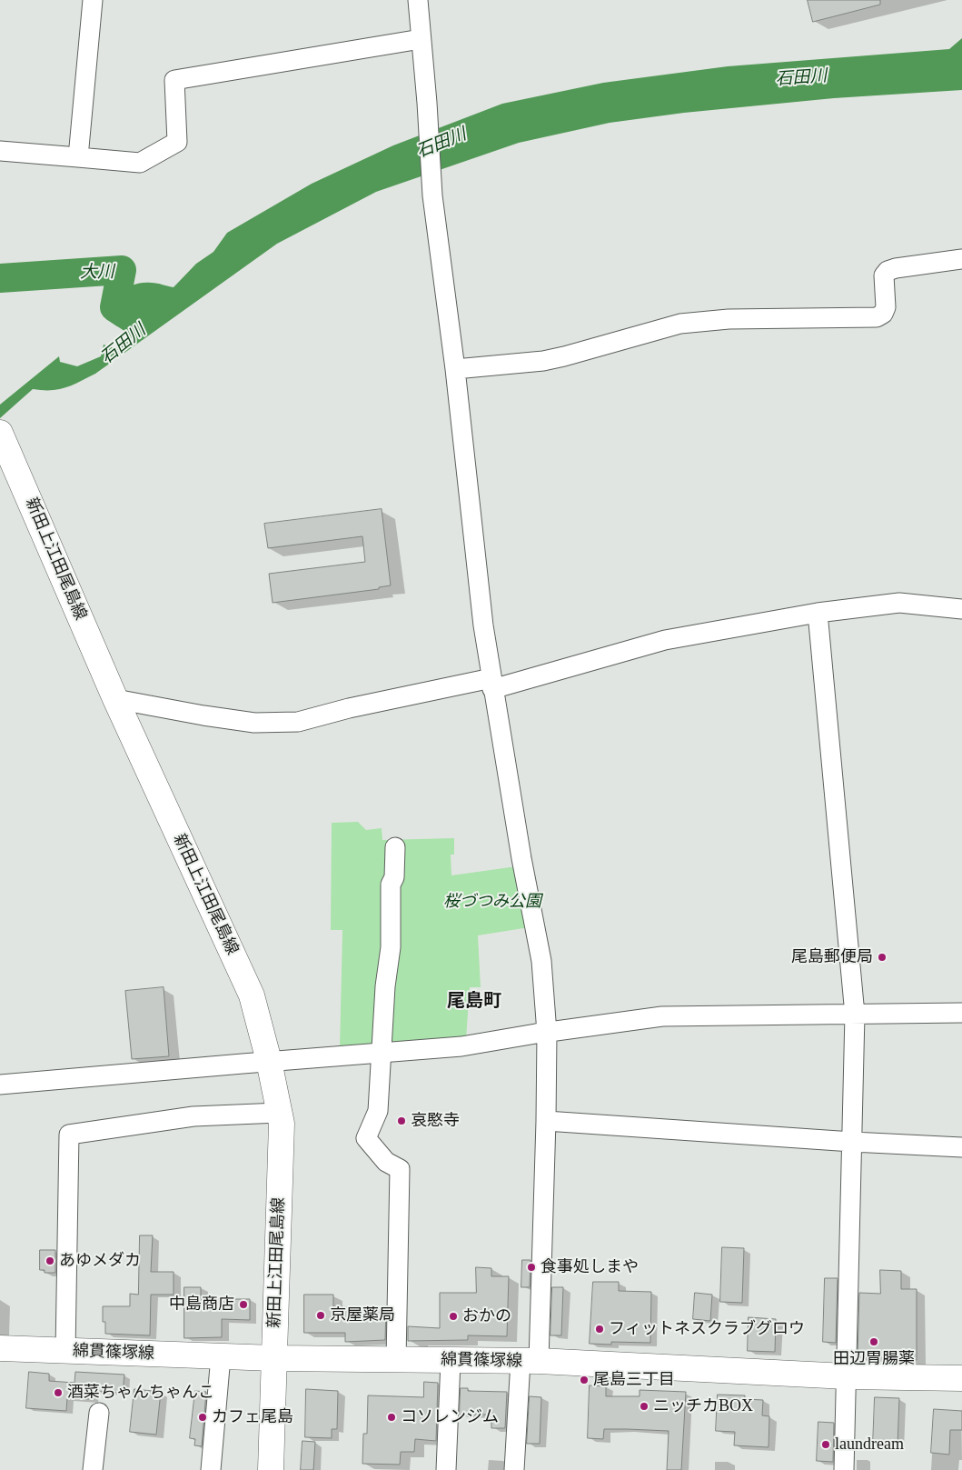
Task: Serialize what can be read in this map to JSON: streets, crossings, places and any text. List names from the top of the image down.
{
  "streets": {
    "main road": ["新田上江田尾島線", "綿貫篠塚線"]
  },
  "crossings": [
    ["新田上江田尾島線", "綿貫篠塚線"]
  ],
  "districts": ["尾島町"],
  "water": ["石田川", "大川"],
  "parks": ["桜づつみ公園"],
  "places": [
    "尾島郵便局",
    "哀愍寺",
    "あゆメダカ",
    "食事処しまや",
    "中島商店",
    "京屋薬局",
    "おかの",
    "フィットネスクラブグロウ",
    "田辺胃腸薬",
    "尾島三丁目",
    "酒菜ちゃんちゃんこ",
    "ニッチカBOX",
    "カフェ尾島",
    "コソレンジム",
    "laundream"
  ]
}
